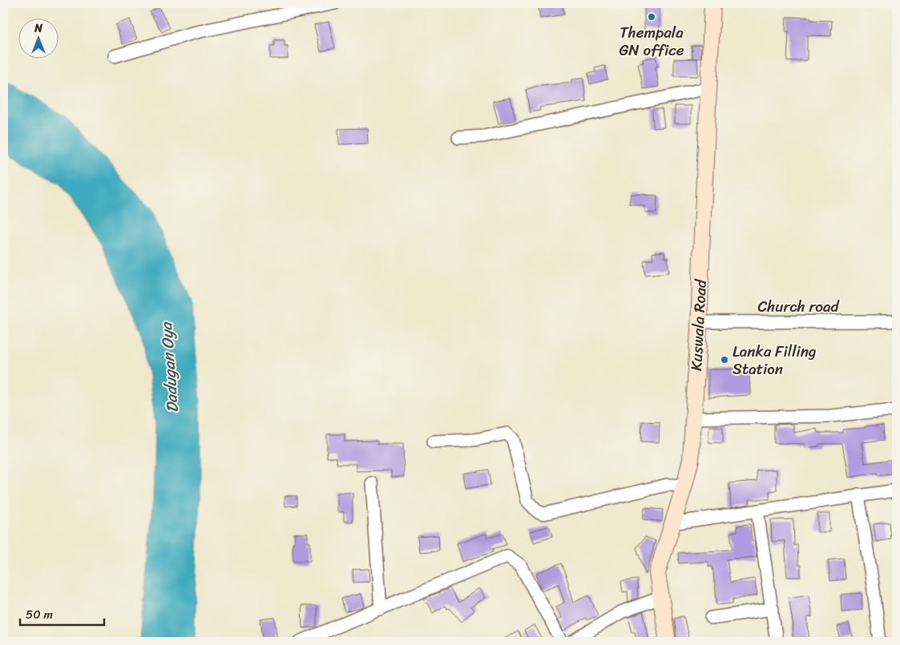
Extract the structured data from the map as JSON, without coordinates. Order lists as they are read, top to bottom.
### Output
{
  "streets": {
    "street": ["Church road", "Kuswala Road"]
  },
  "crossings": [
    ["Church road", "Kuswala Road"]
  ],
  "water": ["Dadugan Oya"],
  "places": ["Thempala GN office", "Lanka Filling Station"],
  "scale_bar": "50 m",
  "north": "top"
}
